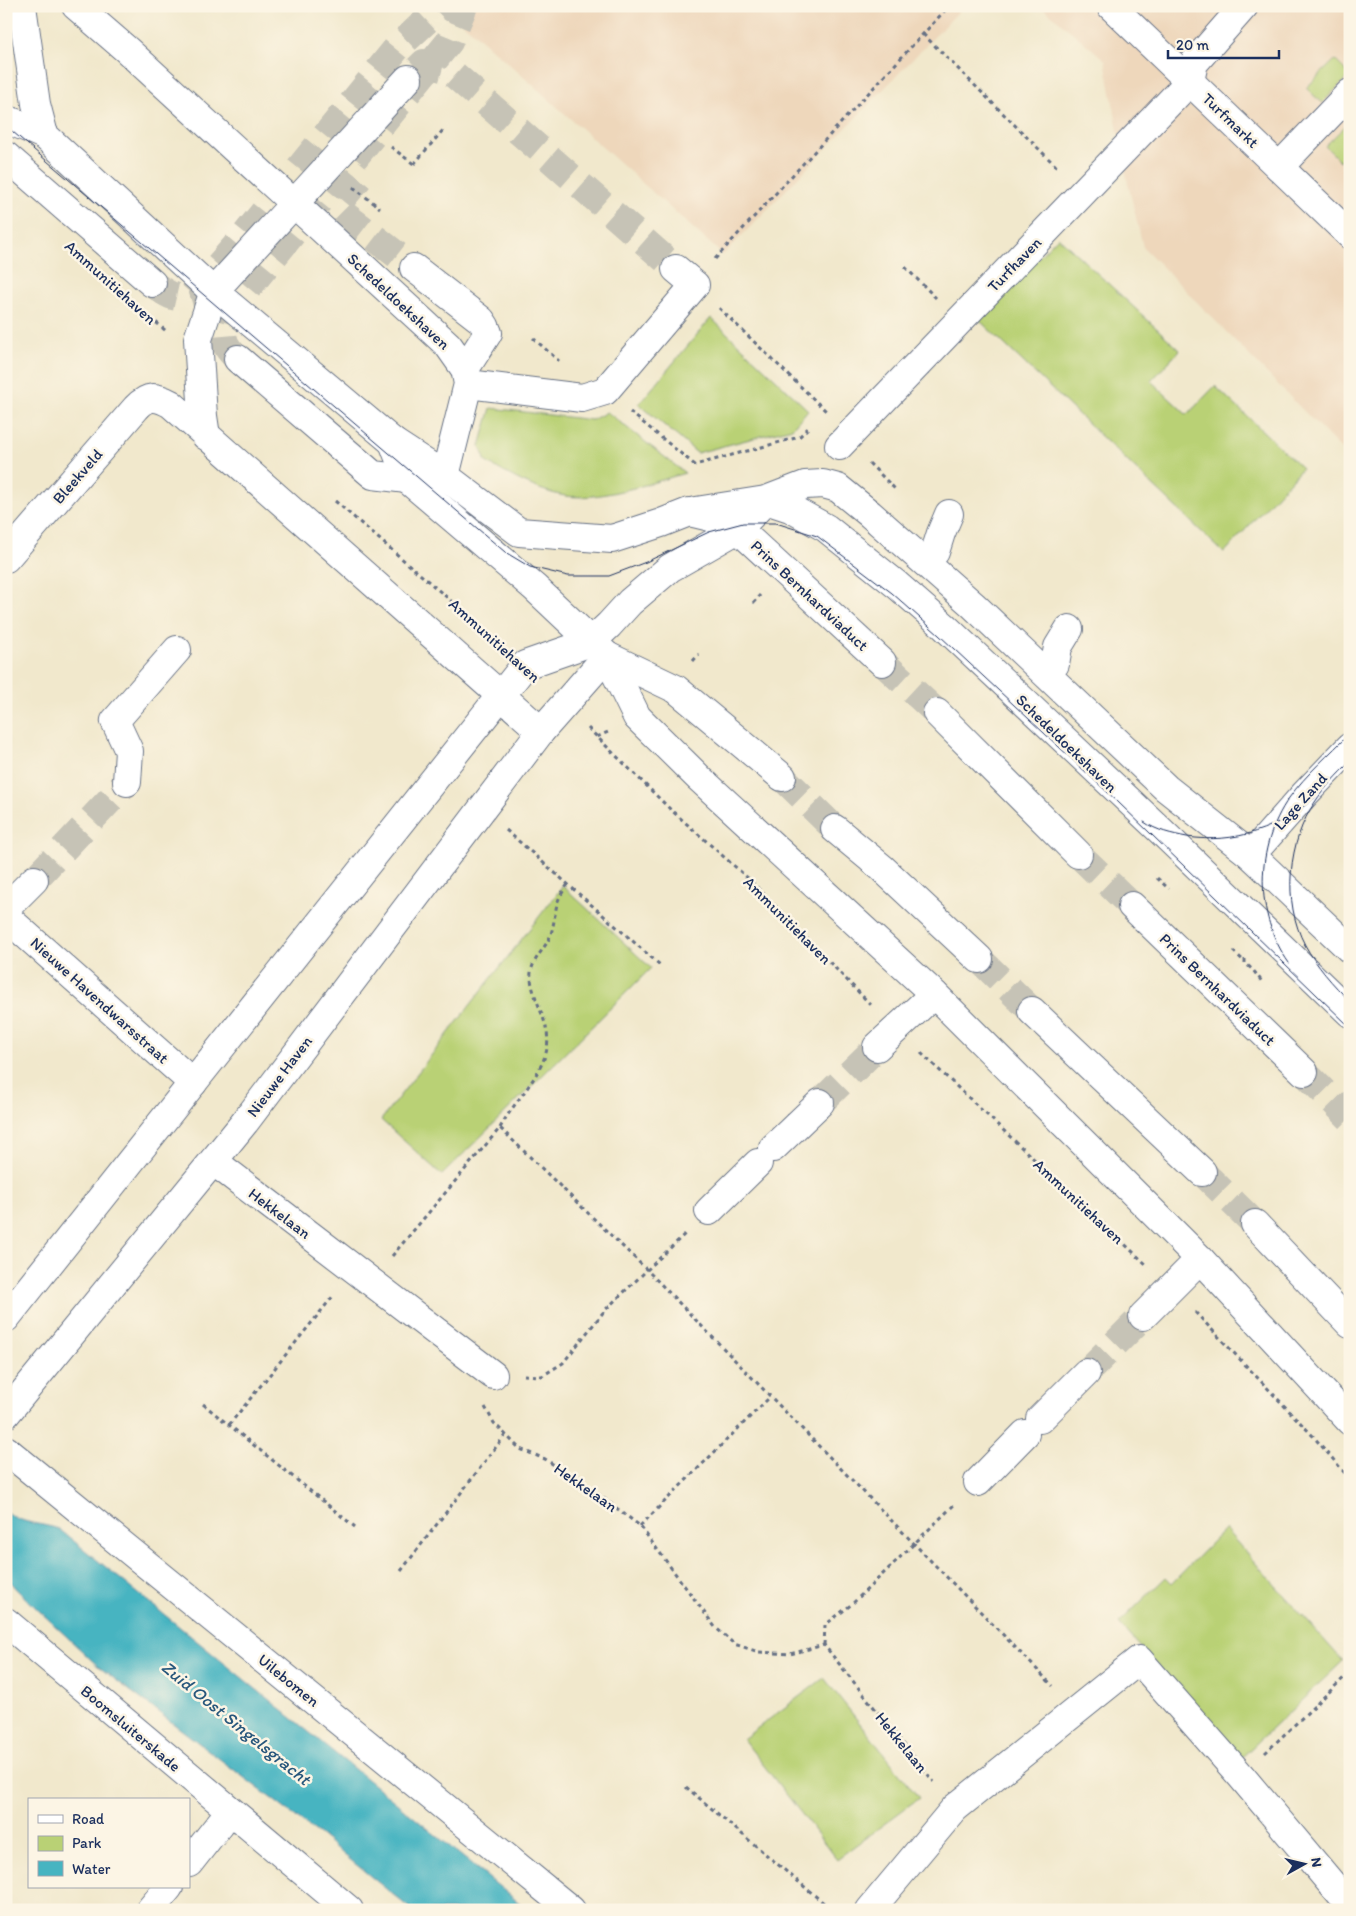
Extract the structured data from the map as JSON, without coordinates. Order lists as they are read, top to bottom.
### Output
{
  "streets": {
    "street": [
      "Turfmarkt",
      "Turfhaven",
      "Schedeldoekshaven",
      "Bleekveld",
      "Prins Bernhardviaduct",
      "Lage Zand",
      "Nieuwe Havendwarsstraat",
      "Nieuwe Haven",
      "Hekkelaan",
      "Uilebomen",
      "Boomsluiterskade"
    ],
    "path": ["Ammunitiehaven"]
  },
  "crossings": [
    ["Turfmarkt", "Turfhaven"],
    ["Ammunitiehaven", "Nieuwe Haven"],
    ["Nieuwe Haven", "Hekkelaan"]
  ],
  "water": ["Zuid Oost Singelsgracht"],
  "legend": ["Road", "Park", "Water"],
  "scale_bar": "20 m",
  "north": "right"
}
